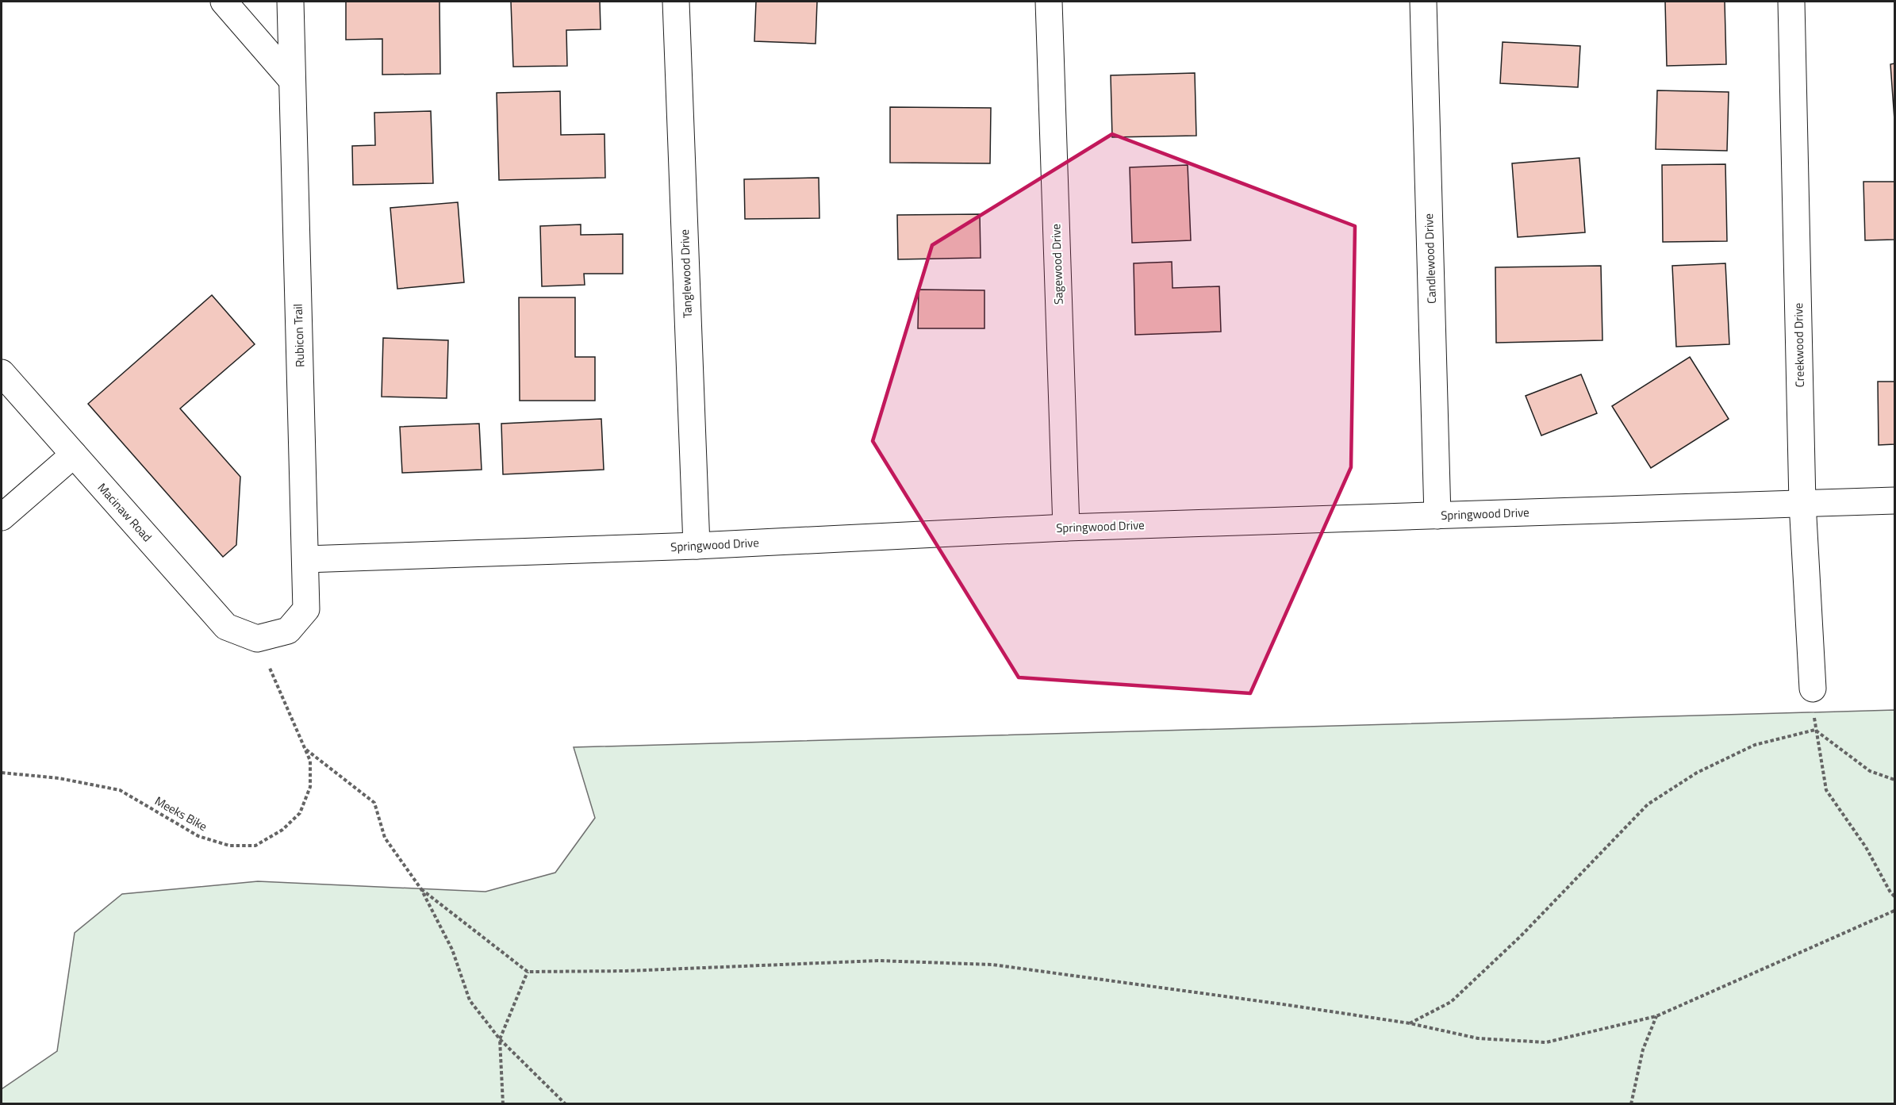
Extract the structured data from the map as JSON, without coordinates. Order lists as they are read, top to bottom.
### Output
{
  "streets": {
    "street": [
      "Candlewood Drive",
      "Sagewood Drive",
      "Tanglewood Drive",
      "Rubicon Trail",
      "Creekwood Drive",
      "Macinaw Road",
      "Springwood Drive"
    ],
    "path": ["Meeks Bike"]
  },
  "crossings": [
    ["Candlewood Drive", "Springwood Drive"],
    ["Sagewood Drive", "Springwood Drive"],
    ["Tanglewood Drive", "Springwood Drive"],
    ["Rubicon Trail", "Macinaw Road"],
    ["Rubicon Trail", "Springwood Drive"],
    ["Rubicon Trail", "Meeks Bike"],
    ["Creekwood Drive", "Springwood Drive"],
    ["Macinaw Road", "Meeks Bike"]
  ]
}
